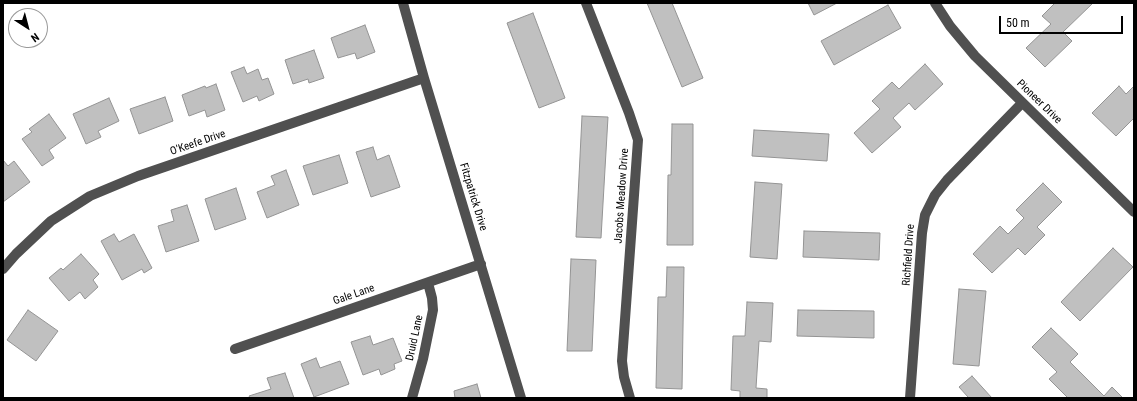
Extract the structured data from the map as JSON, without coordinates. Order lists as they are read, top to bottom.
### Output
{
  "streets": {
    "street": [
      "Pioneer Drive",
      "O'Keefe Drive",
      "Jacobs Meadow Drive",
      "Fitzpatrick Drive",
      "Richfield Drive",
      "Gale Lane",
      "Druid Lane"
    ]
  },
  "crossings": [
    ["Pioneer Drive", "Richfield Drive"],
    ["O'Keefe Drive", "Fitzpatrick Drive"],
    ["Fitzpatrick Drive", "Gale Lane"],
    ["Gale Lane", "Druid Lane"]
  ],
  "scale_bar": "50 m",
  "north": "bottom right"
}
